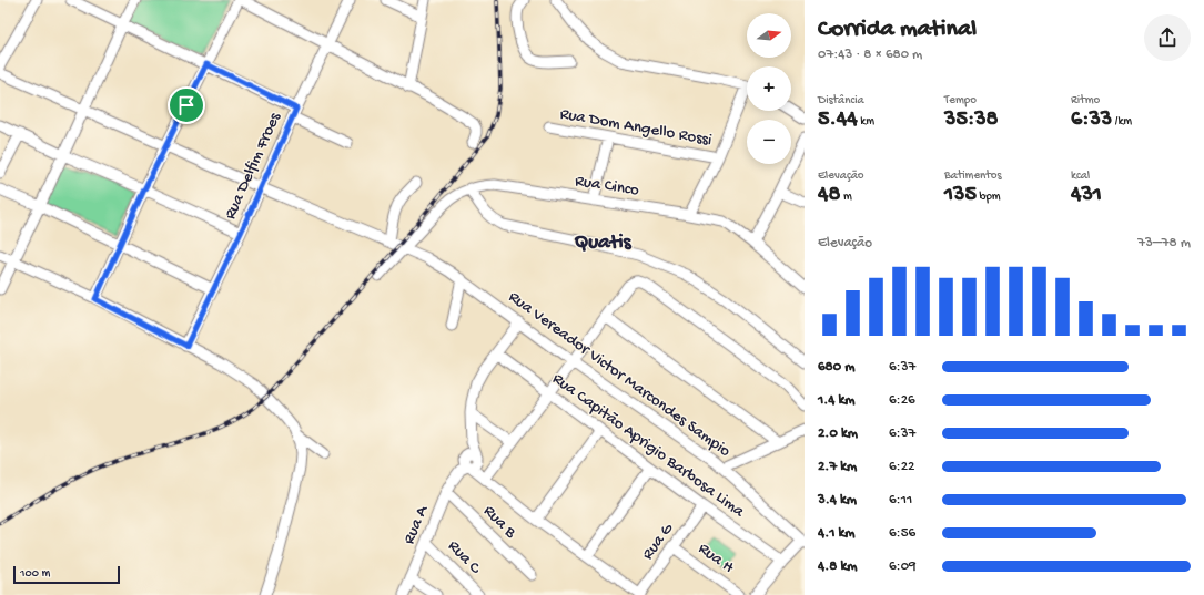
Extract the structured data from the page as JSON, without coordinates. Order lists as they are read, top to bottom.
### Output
{
  "streets": {
    "street": [
      "Rua Dom Angello Rossi",
      "Rua Delfim Froes",
      "Rua Cinco",
      "Rua Vereador Victor Marcondes Sampio",
      "Rua Capitão Aprigio Barbosa Lima",
      "Rua B",
      "Rua A",
      "Rua G",
      "Rua C",
      "Rua H"
    ]
  },
  "crossings": [
    ["Rua Delfim Froes", "Rua Vereador Victor Marcondes Sampio"],
    ["Rua Cinco", "Rua Vereador Victor Marcondes Sampio"],
    ["Rua Capitão Aprigio Barbosa Lima", "Rua G"],
    ["Rua B", "Rua A"],
    ["Rua A", "Rua C"],
    ["Rua G", "Rua H"]
  ],
  "districts": ["Quatis"],
  "scale_bar": "100 m",
  "north": "right",
  "page": {
    "heading": ["Corrida matinal", "07:43 · 8 × 680 m"],
    "map_buttons": ["+", "−"],
    "stats": [
      ["Distância", "5.44 km"],
      ["Tempo", "35:38"],
      ["Ritmo", "6:33 /km"],
      ["Elevação", "48 m"],
      ["Batimentos", "135 bpm"],
      ["kcal", "431"]
    ],
    "chart": ["Elevação", "73–78 m"],
    "list": [
      {
        "name": "680 m",
        "note": "6:37"
      },
      {
        "name": "1.4 km",
        "note": "6:26"
      },
      {
        "name": "2.0 km",
        "note": "6:37"
      },
      {
        "name": "2.7 km",
        "note": "6:22"
      },
      {
        "name": "3.4 km",
        "note": "6:11"
      },
      {
        "name": "4.1 km",
        "note": "6:56"
      },
      {
        "name": "4.8 km",
        "note": "6:09"
      }
    ],
    "scale": "100 m"
  }
}
